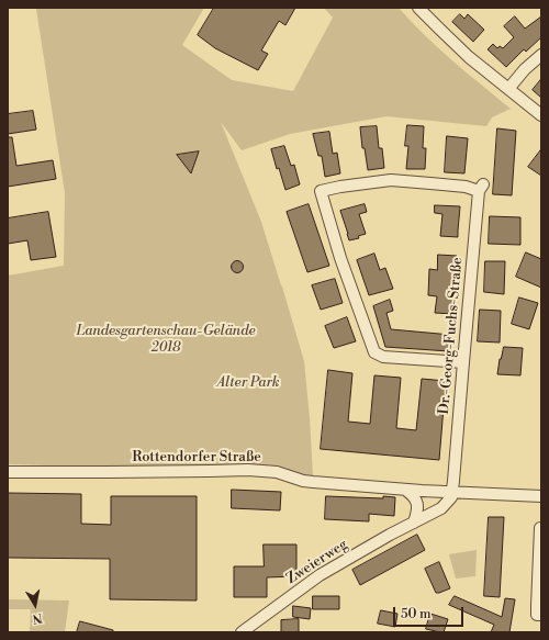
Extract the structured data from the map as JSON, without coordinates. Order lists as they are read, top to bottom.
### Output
{
  "streets": {
    "street": ["Dr.-Georg-Fuchs-Straße", "Rottendorfer Straße", "Zweierweg"]
  },
  "crossings": [
    ["Dr.-Georg-Fuchs-Straße", "Rottendorfer Straße"],
    ["Dr.-Georg-Fuchs-Straße", "Zweierweg"],
    ["Rottendorfer Straße", "Zweierweg"]
  ],
  "parks": ["Landesgartenschau-Gelände 2018", "Alter Park"],
  "scale_bar": "50 m",
  "north": "bottom"
}
